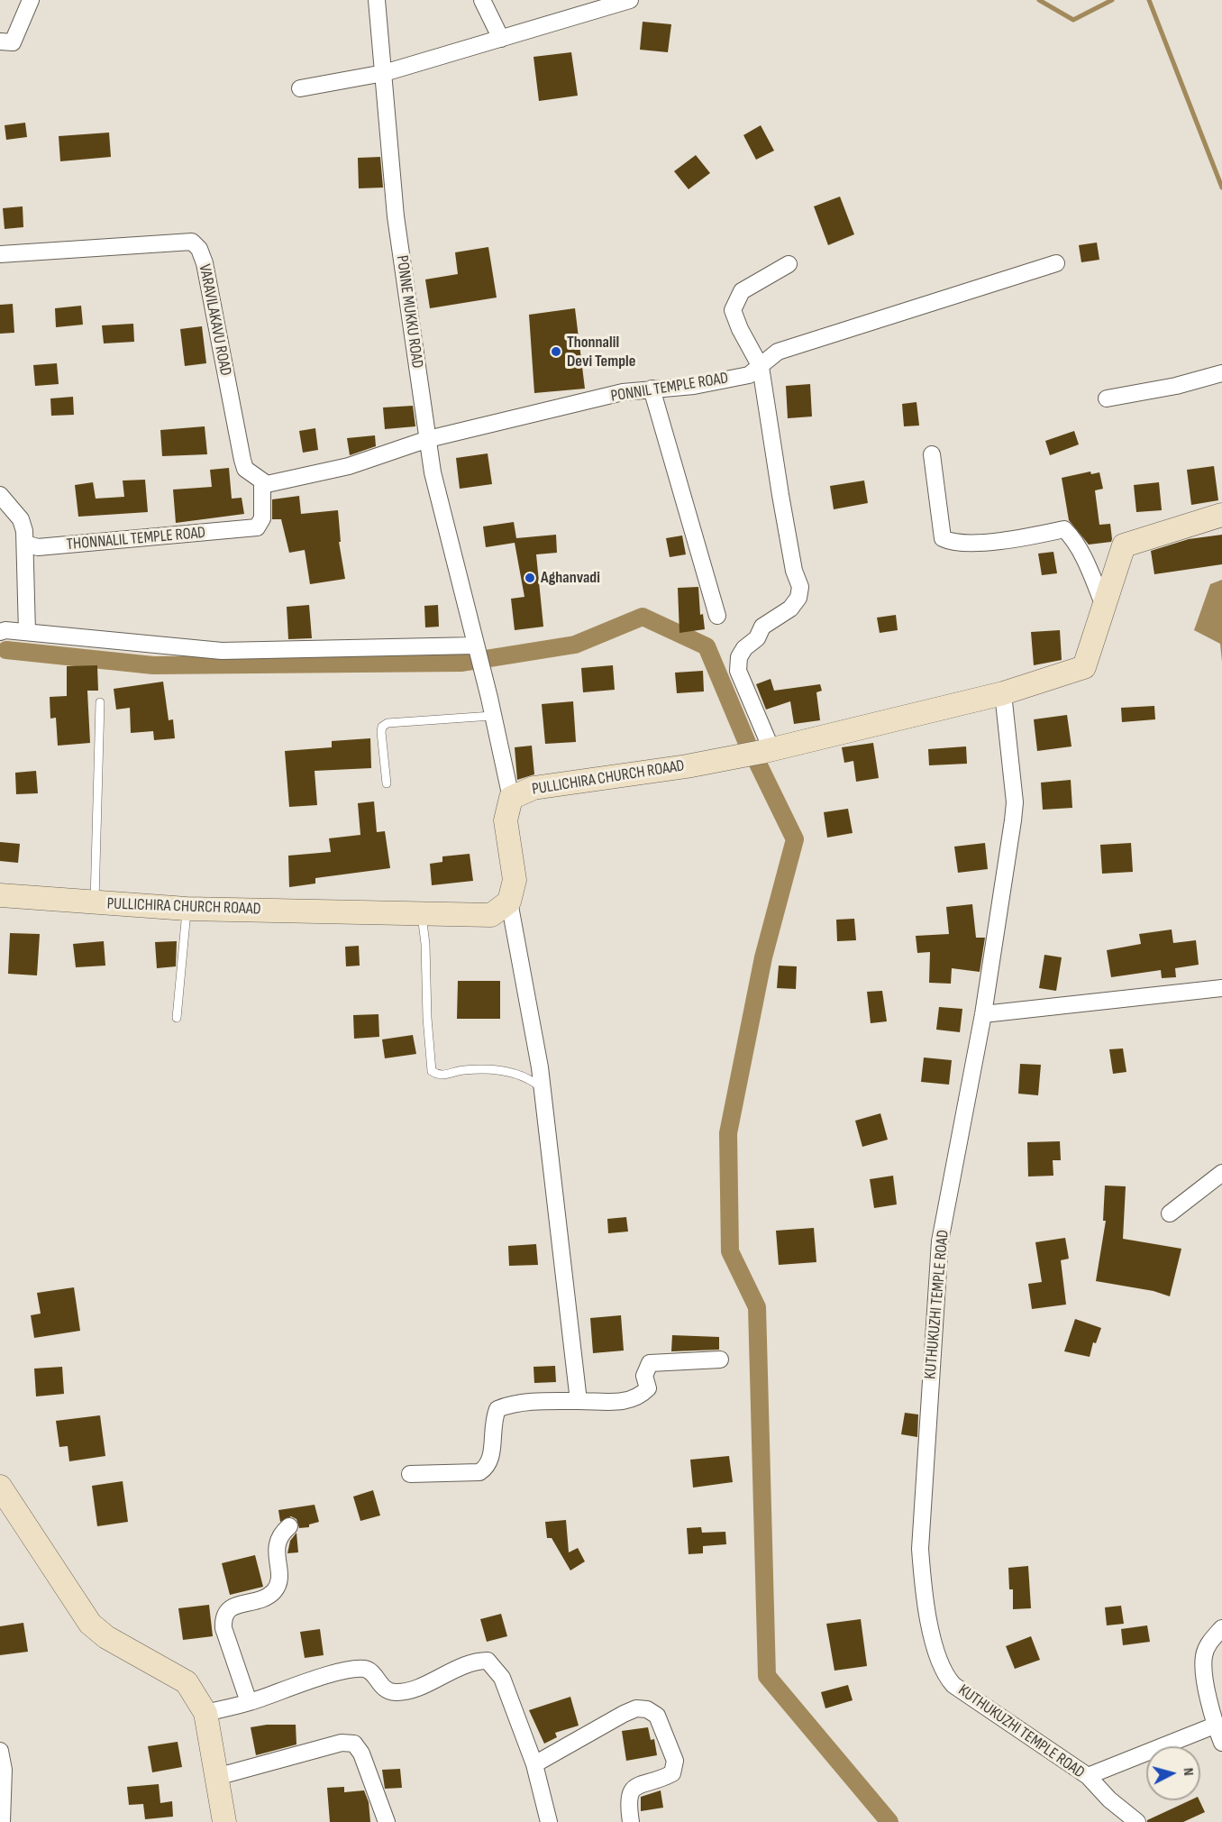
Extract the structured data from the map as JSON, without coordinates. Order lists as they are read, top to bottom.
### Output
{
  "streets": {
    "main road": ["PULLICHIRA CHURCH ROAAD"],
    "street": [
      "PONNE MUKKU ROAD",
      "VARAVILAKAVU ROAD",
      "PONNIL TEMPLE ROAD",
      "THONNALIL TEMPLE ROAD",
      "KUTHUKUZHI TEMPLE ROAD"
    ]
  },
  "crossings": [
    ["PONNE MUKKU ROAD", "PONNIL TEMPLE ROAD"],
    ["PONNE MUKKU ROAD", "PULLICHIRA CHURCH ROAAD"],
    ["VARAVILAKAVU ROAD", "THONNALIL TEMPLE ROAD"],
    ["PULLICHIRA CHURCH ROAAD", "KUTHUKUZHI TEMPLE ROAD"]
  ],
  "places": ["Thonnalil Devi Temple", "Aghanvadi"],
  "north": "right"
}
